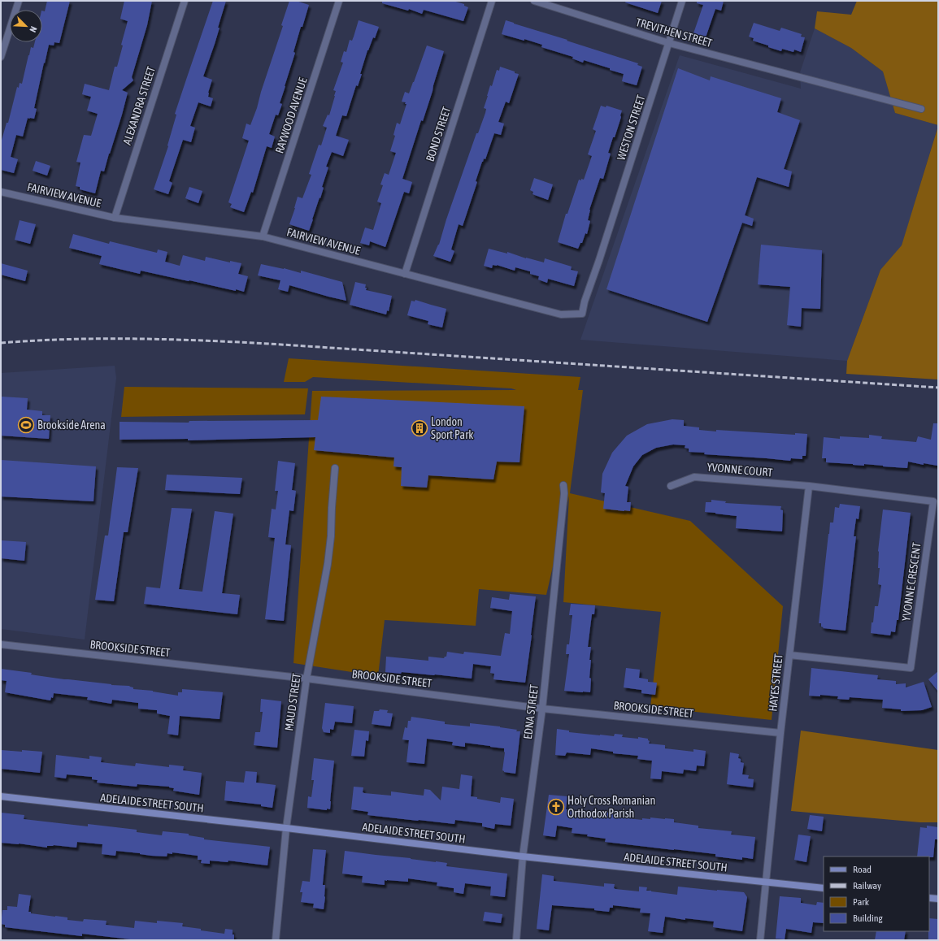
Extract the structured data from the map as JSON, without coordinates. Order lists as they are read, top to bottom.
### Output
{
  "streets": {
    "main road": ["ADELAIDE STREET SOUTH"],
    "street": [
      "TREVITHEN STREET",
      "ALEXANDRA STREET",
      "RAYWOOD AVENUE",
      "WESTON STREET",
      "BOND STREET",
      "FAIRVIEW AVENUE",
      "YVONNE COURT",
      "YVONNE CRESCENT",
      "BROOKSIDE STREET",
      "HAYES STREET",
      "MAUD STREET",
      "EDNA STREET"
    ]
  },
  "crossings": [
    ["TREVITHEN STREET", "WESTON STREET"],
    ["ALEXANDRA STREET", "FAIRVIEW AVENUE"],
    ["RAYWOOD AVENUE", "FAIRVIEW AVENUE"],
    ["WESTON STREET", "FAIRVIEW AVENUE"],
    ["BOND STREET", "FAIRVIEW AVENUE"],
    ["YVONNE COURT", "YVONNE CRESCENT"],
    ["YVONNE COURT", "HAYES STREET"],
    ["YVONNE CRESCENT", "HAYES STREET"],
    ["BROOKSIDE STREET", "HAYES STREET"],
    ["BROOKSIDE STREET", "MAUD STREET"],
    ["BROOKSIDE STREET", "EDNA STREET"],
    ["HAYES STREET", "ADELAIDE STREET SOUTH"],
    ["MAUD STREET", "ADELAIDE STREET SOUTH"],
    ["EDNA STREET", "ADELAIDE STREET SOUTH"]
  ],
  "places": {
    "sports": ["Brookside Arena"],
    "building": ["London Sport Park"],
    "church": ["Holy Cross Romanian Orthodox Parish"]
  },
  "legend": [
    "Road",
    "Railway",
    "Park",
    "Building"
  ],
  "north": "bottom right"
}
